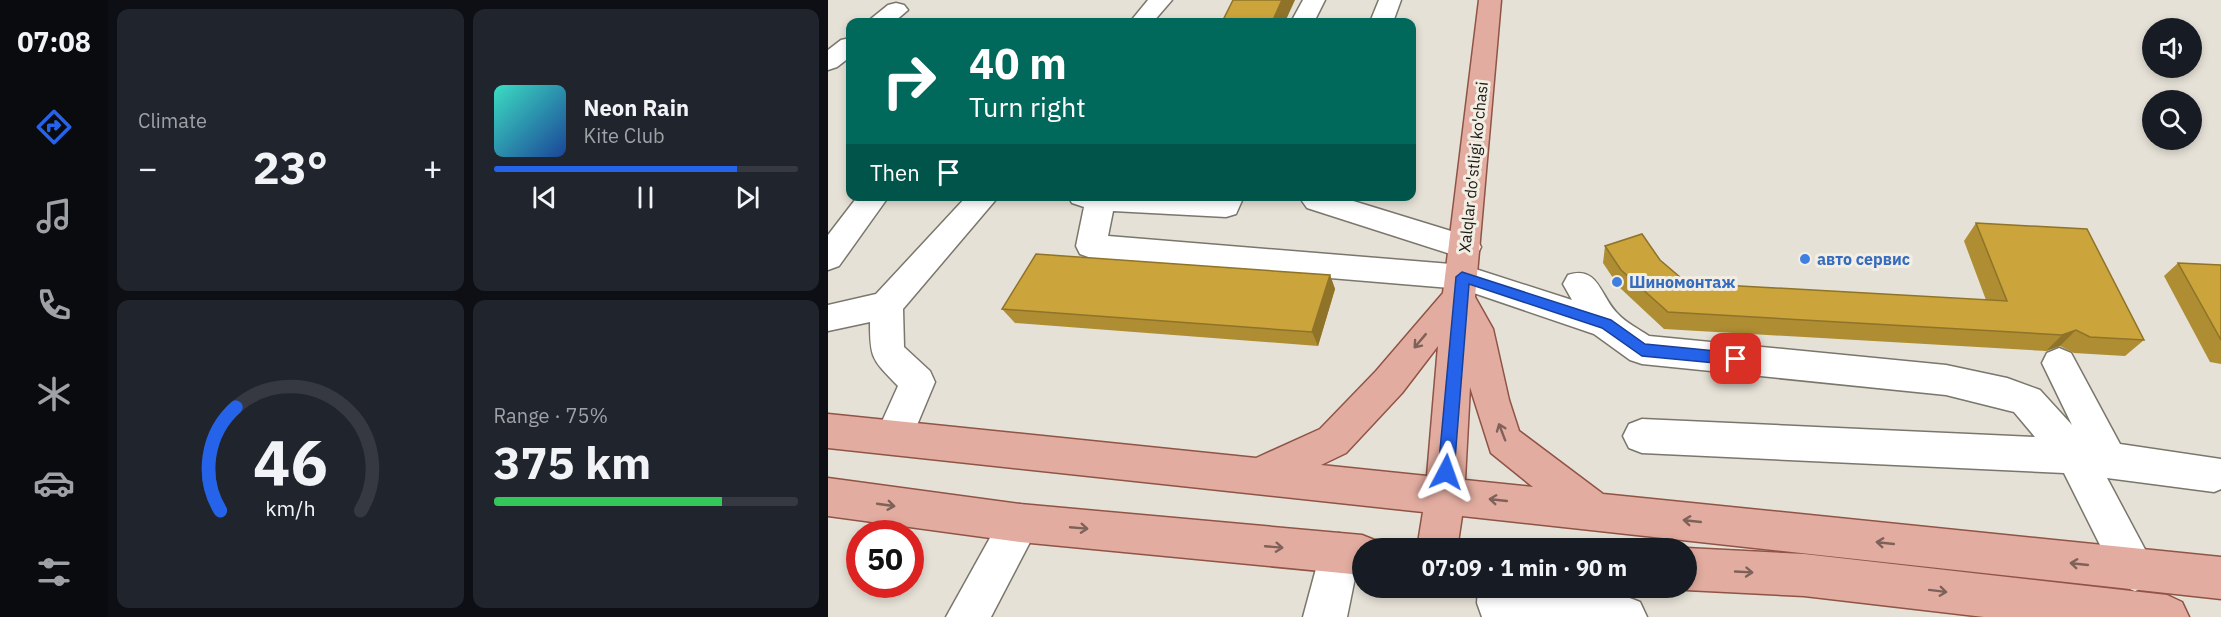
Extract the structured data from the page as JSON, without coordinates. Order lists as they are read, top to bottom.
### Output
{
  "streets": {
    "main road": ["Xalqlar do'stligi ko'chasi"]
  },
  "places": ["авто сервис", "Шиномонтаж"],
  "page": {
    "tabs": "07:08",
    "tile": [
      "Climate",
      ["Range · 75%", "375 km"]
    ],
    "turn": ["40 m", "Turn right"],
    "song": ["Neon Rain", "Kite Club"],
    "heat": ["−", "23°", "+"],
    "then": "Then",
    "limit": "50",
    "trip": "07:09 · 1 min · 90 m",
    "gauge": ["46", "km/h"]
  }
}
